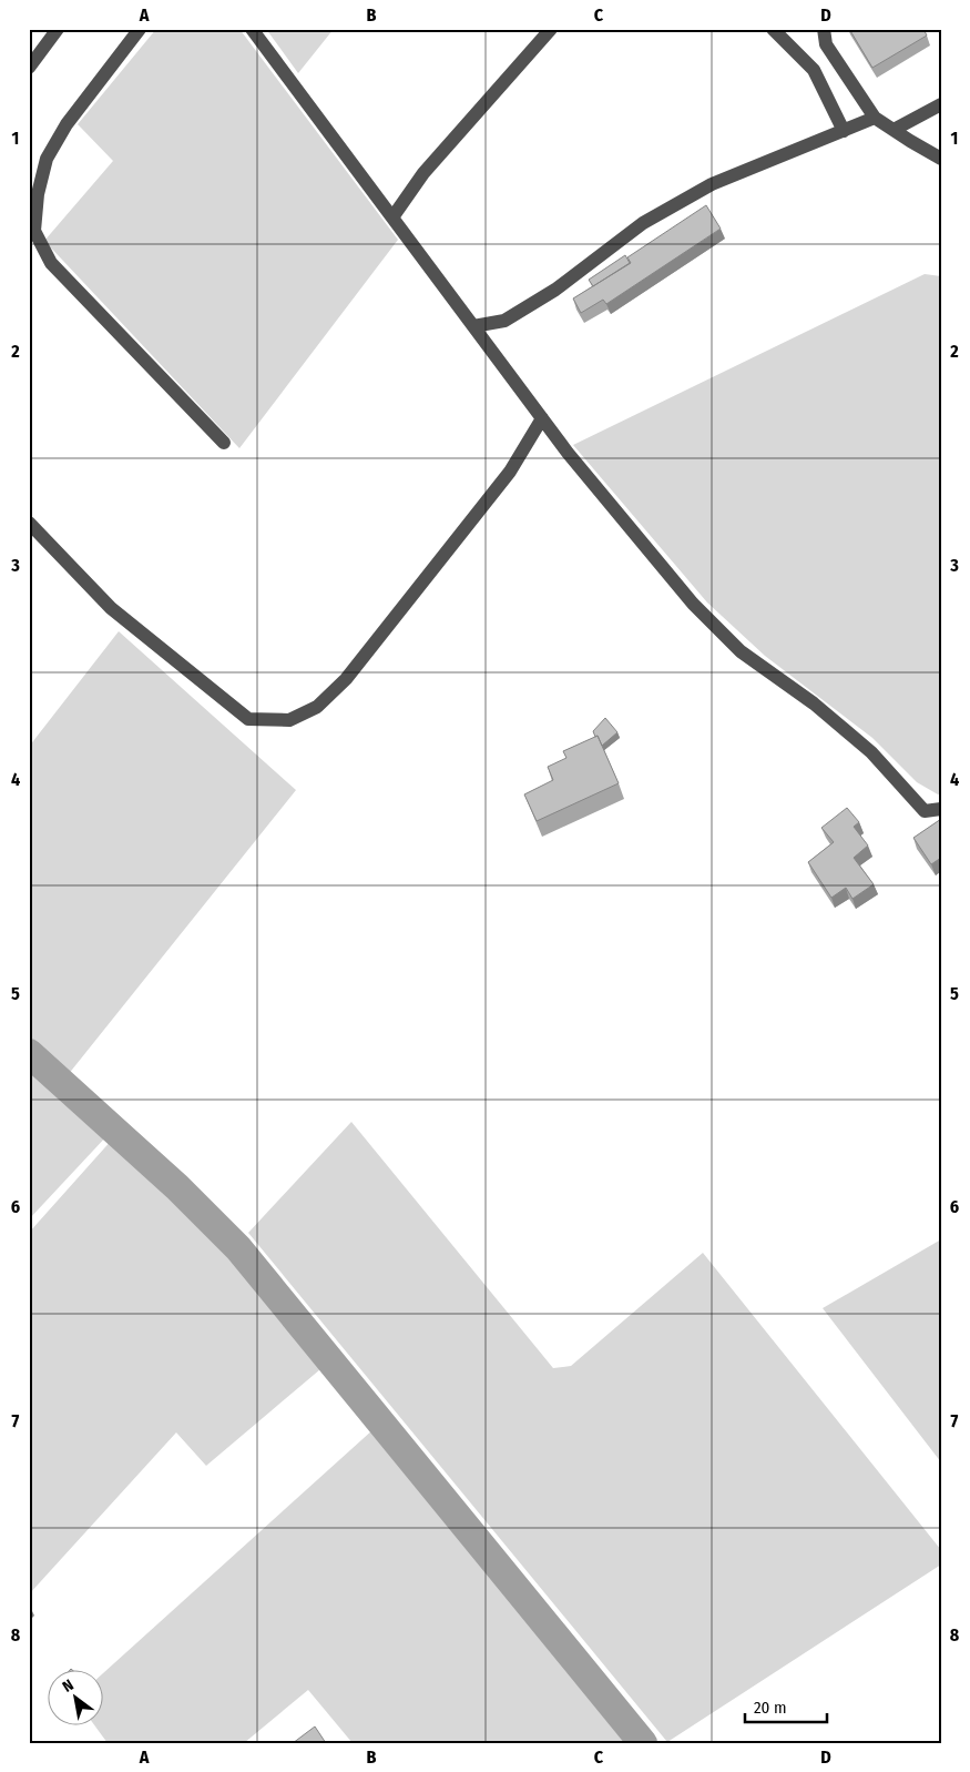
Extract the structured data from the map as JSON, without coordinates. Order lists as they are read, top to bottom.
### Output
{
  "scale_bar": "20 m",
  "north": "top left",
  "grid": {
    "columns": [
      "A",
      "B",
      "C",
      "D"
    ],
    "rows": [
      "1",
      "2",
      "3",
      "4",
      "5",
      "6",
      "7",
      "8"
    ]
  }
}
